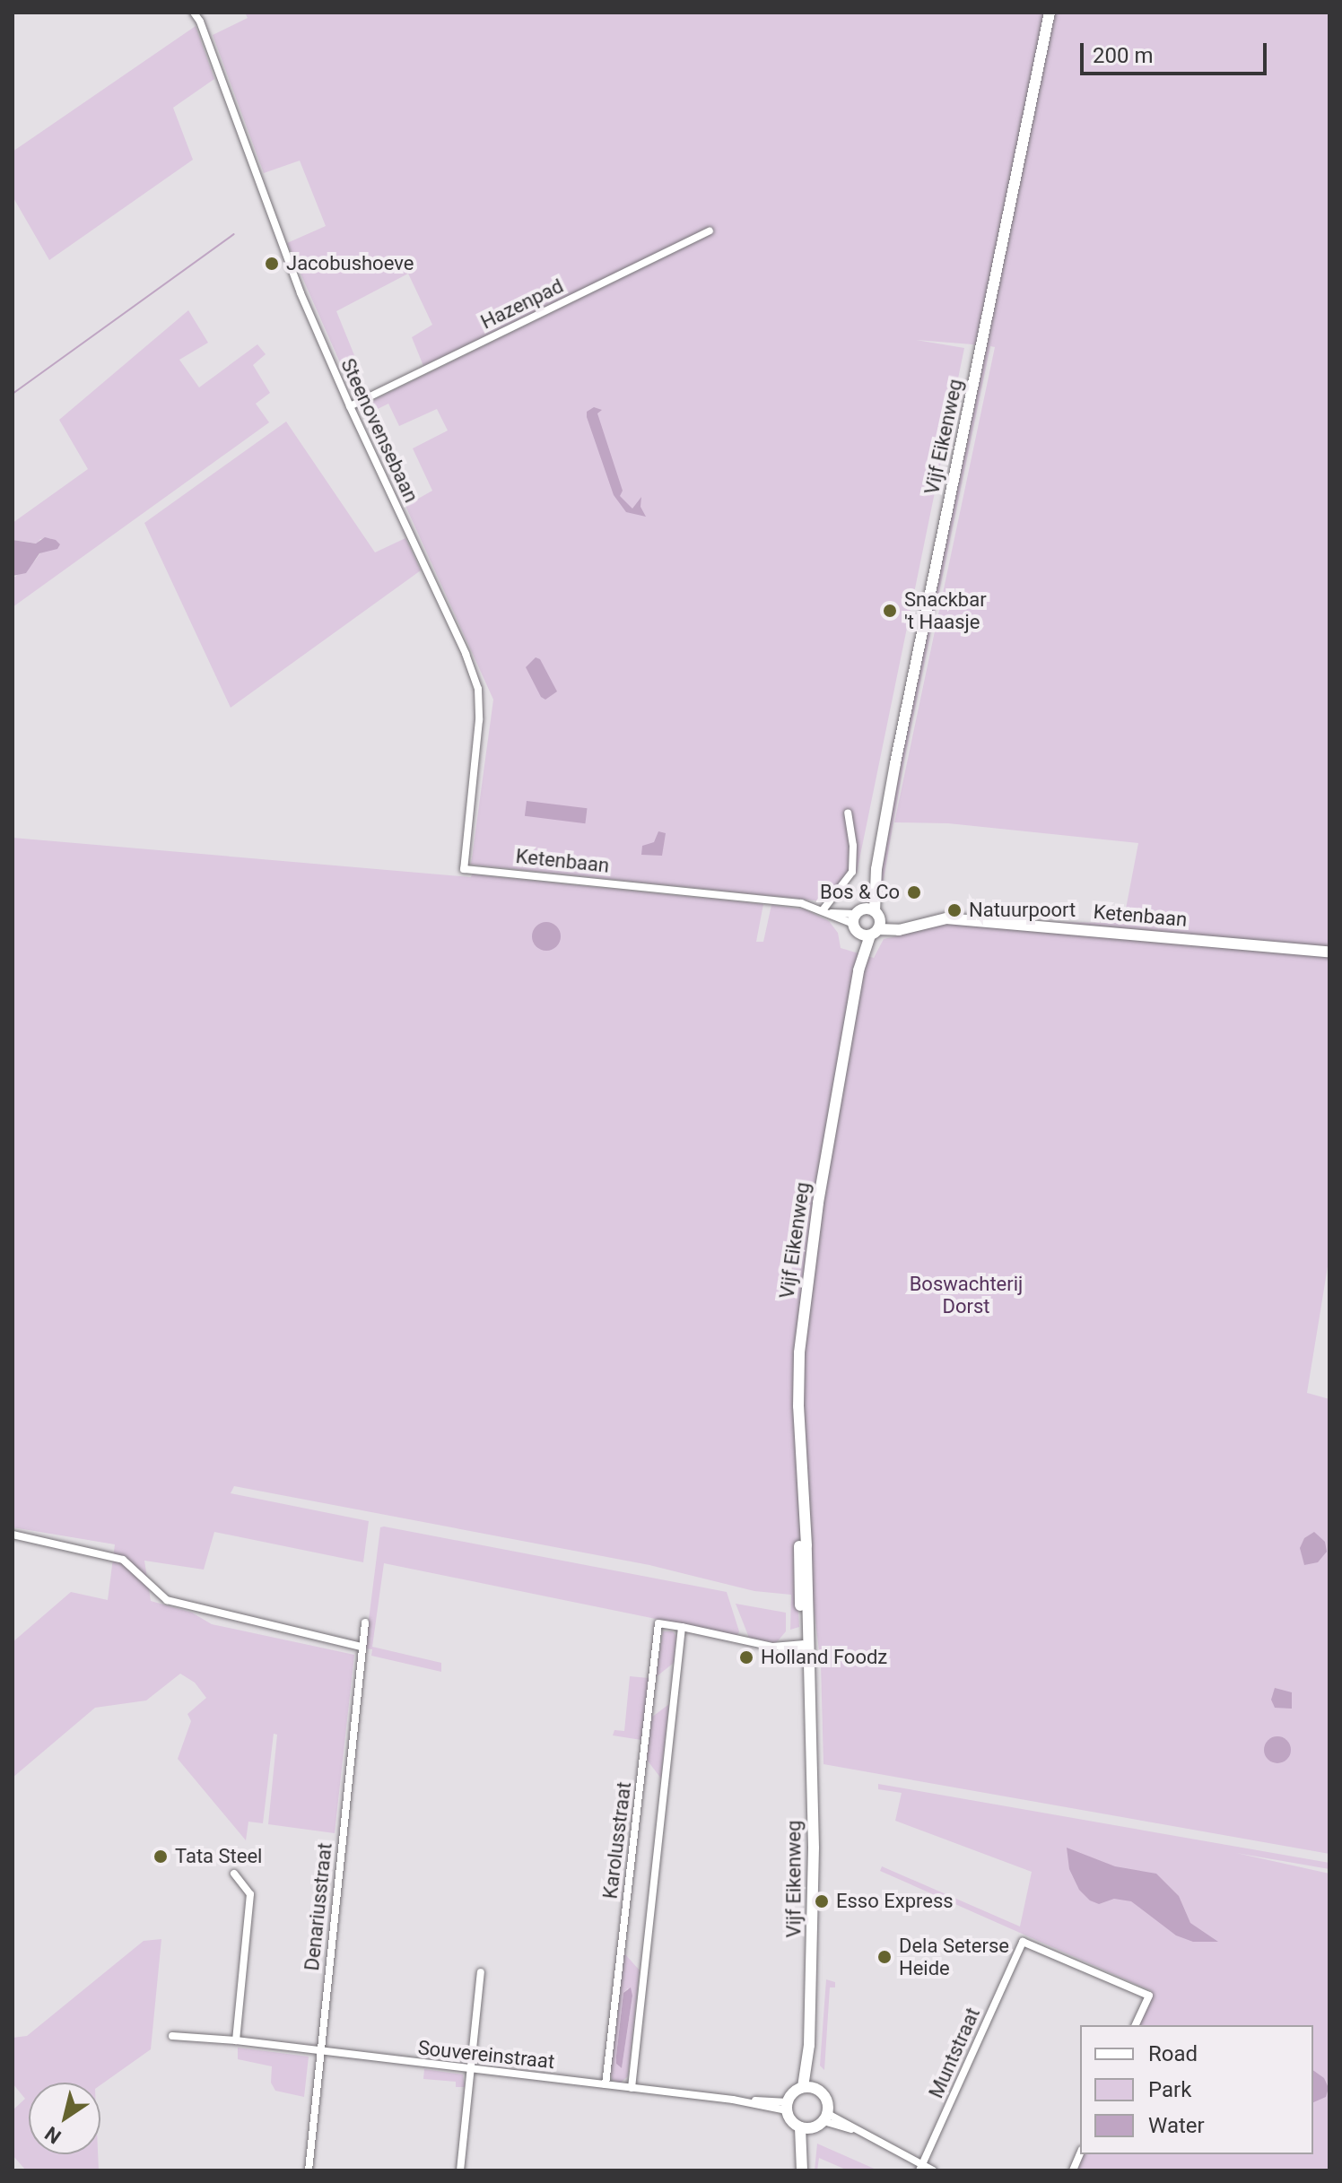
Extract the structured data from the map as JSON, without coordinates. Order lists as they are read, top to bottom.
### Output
{
  "streets": {
    "main road": ["Vijf Eikenweg", "Ketenbaan"],
    "street": [
      "Hazenpad",
      "Steenovensebaan",
      "Karolusstraat",
      "Denariusstraat",
      "Muntstraat",
      "Souvereinstraat"
    ]
  },
  "crossings": [
    ["Hazenpad", "Steenovensebaan"],
    ["Steenovensebaan", "Ketenbaan"],
    ["Vijf Eikenweg", "Ketenbaan"],
    ["Vijf Eikenweg", "Souvereinstraat"],
    ["Karolusstraat", "Souvereinstraat"],
    ["Denariusstraat", "Souvereinstraat"]
  ],
  "parks": ["Boswachterij Dorst"],
  "places": [
    "Jacobushoeve",
    "Snackbar 't Haasje",
    "Bos & Co",
    "Natuurpoort",
    "Holland Foodz",
    "Tata Steel",
    "Esso Express",
    "Dela Seterse Heide"
  ],
  "legend": ["Road", "Park", "Water"],
  "scale_bar": "200 m",
  "north": "bottom left"
}
